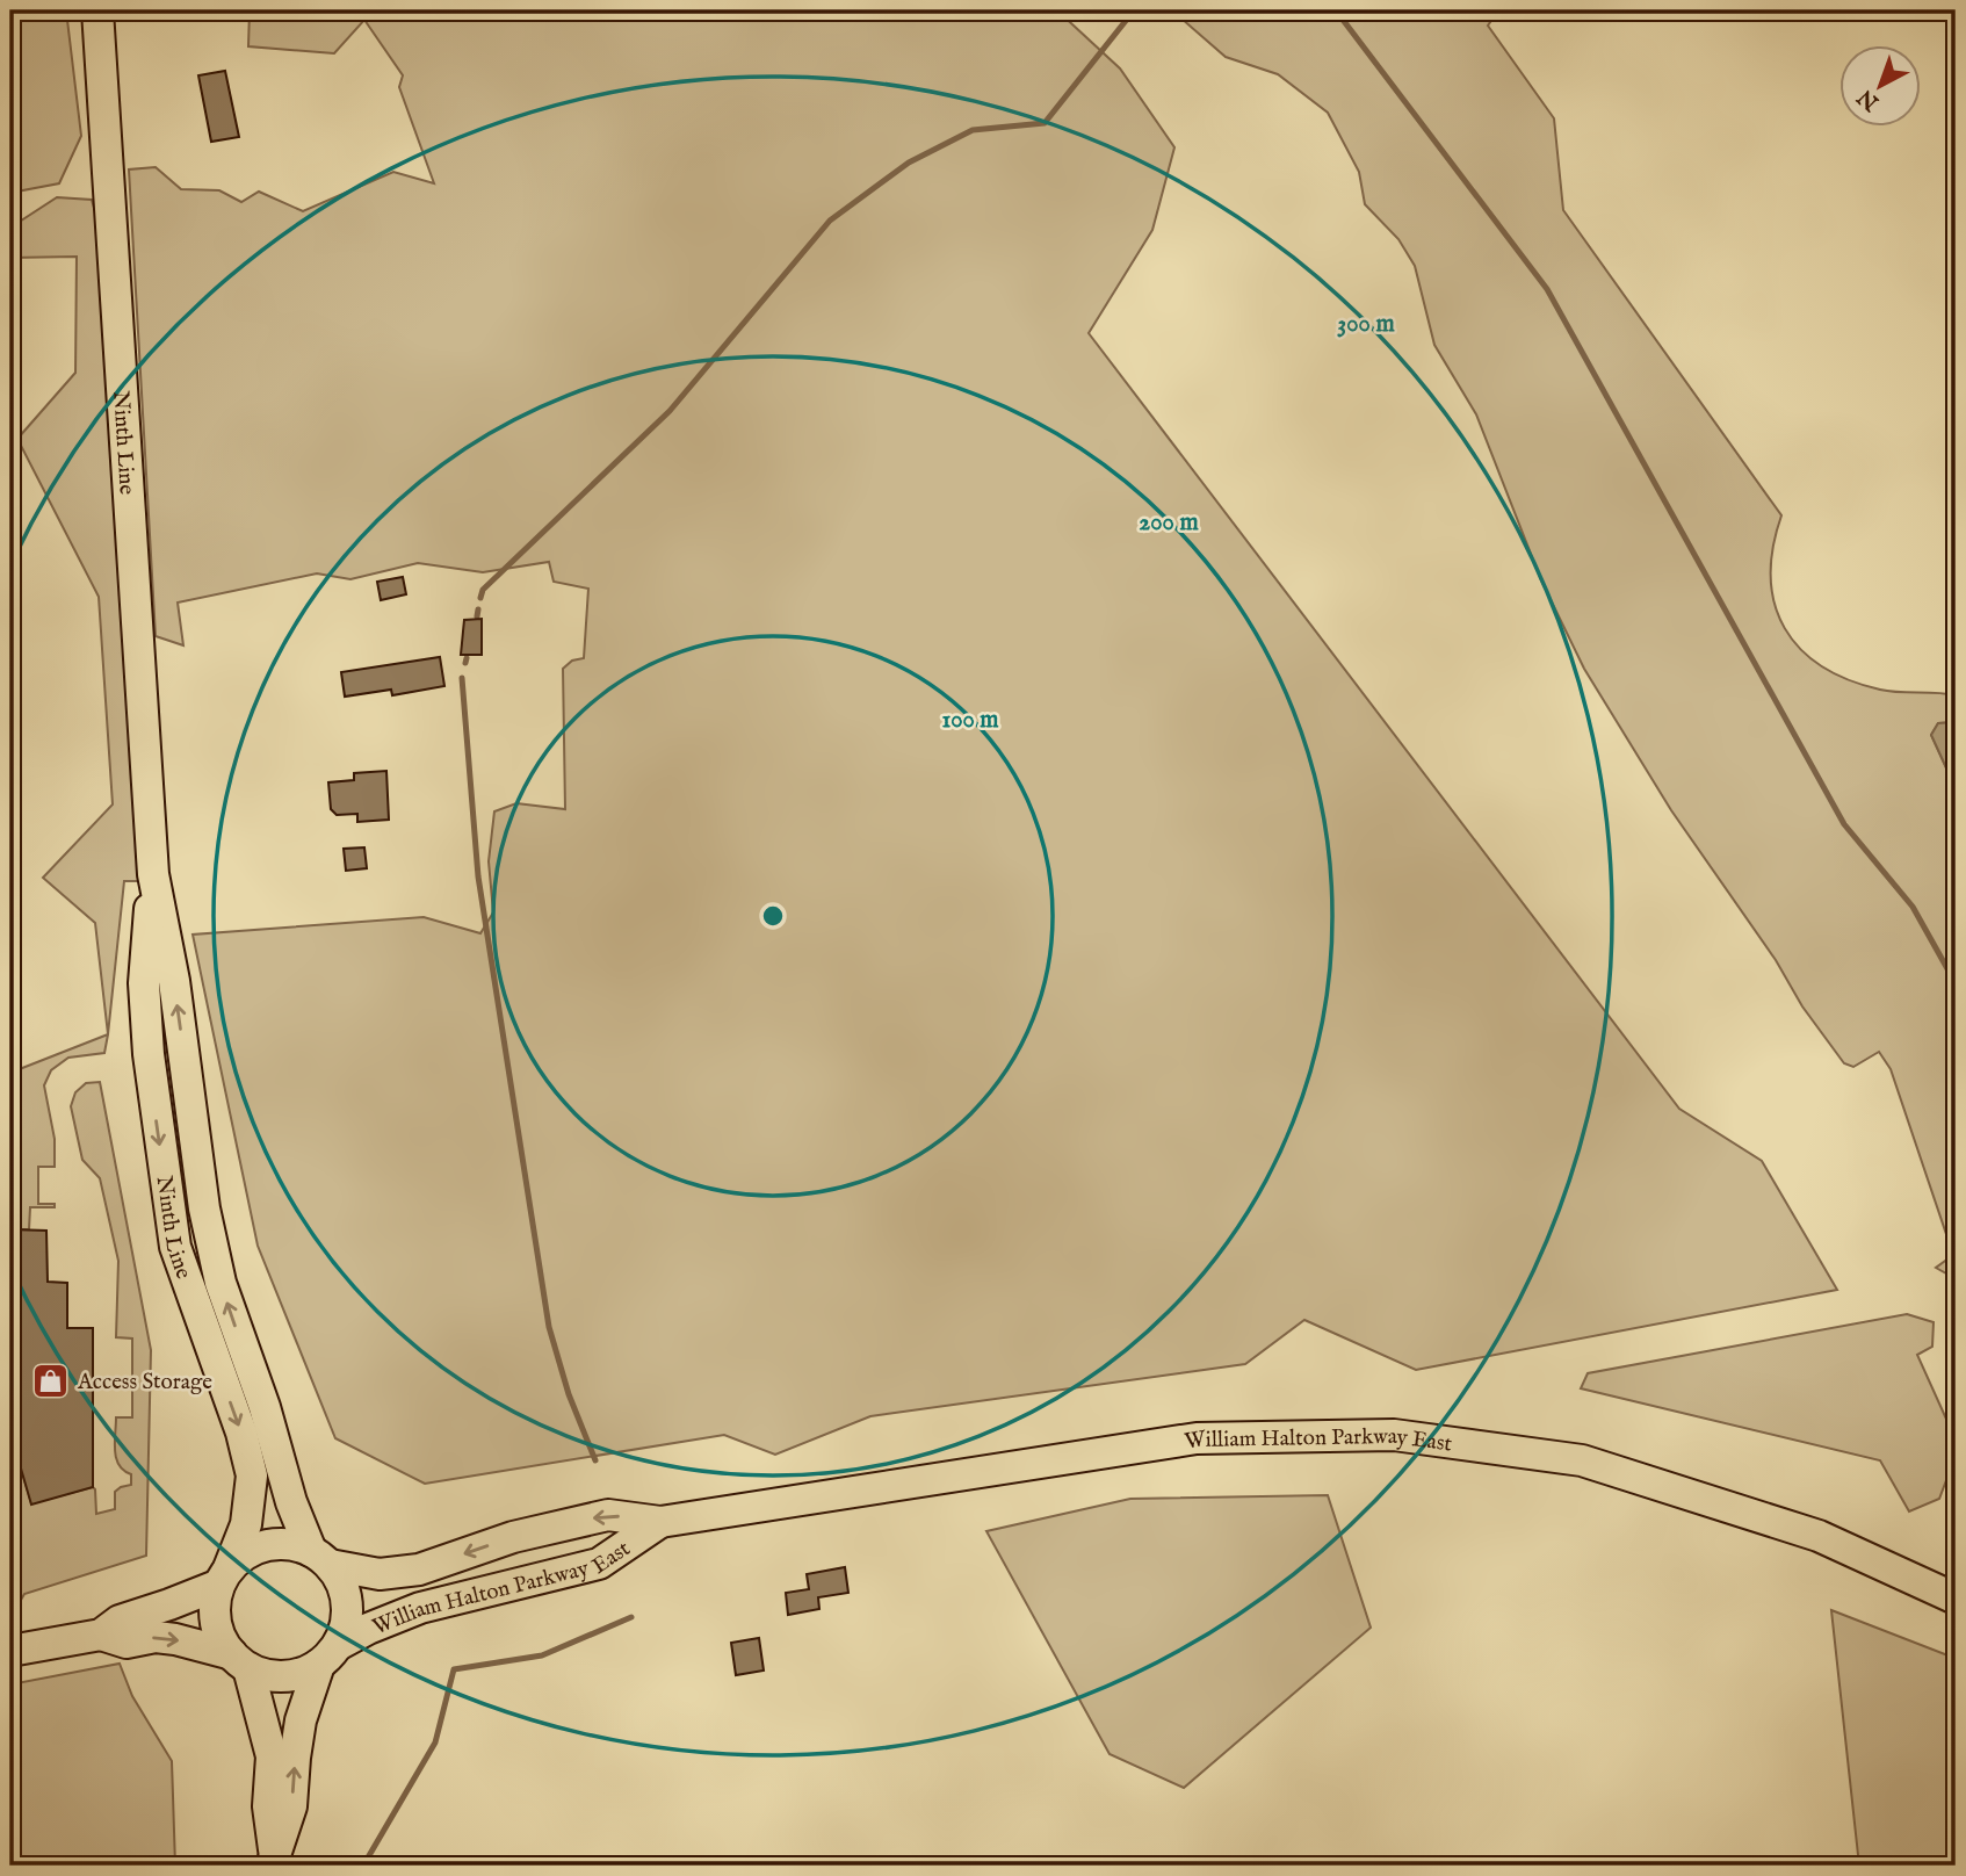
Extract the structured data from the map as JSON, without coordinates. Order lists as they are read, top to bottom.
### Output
{
  "streets": {
    "main road": ["Ninth Line", "William Halton Parkway East"]
  },
  "crossings": [
    ["Ninth Line", "William Halton Parkway East"]
  ],
  "places": {
    "shop": ["Access Storage"]
  },
  "north": "bottom left",
  "rings": ["300 m", "200 m", "100 m"]
}
